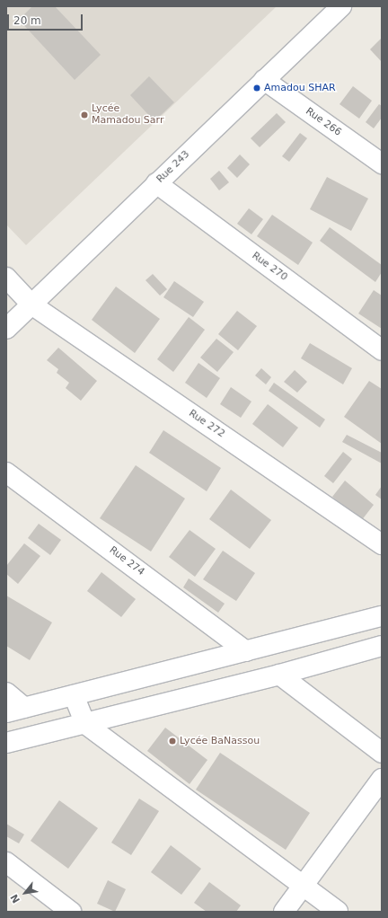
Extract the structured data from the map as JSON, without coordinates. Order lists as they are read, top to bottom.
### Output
{
  "streets": {
    "street": [
      "Rue 266",
      "Rue 243",
      "Rue 270",
      "Rue 272",
      "Rue 274"
    ]
  },
  "crossings": [
    ["Rue 266", "Rue 243"],
    ["Rue 243", "Rue 270"],
    ["Rue 243", "Rue 272"]
  ],
  "places": ["Amadou SHAR", "Lycée Mamadou Sarr", "Lycée BaNassou"],
  "scale_bar": "20 m",
  "north": "bottom left"
}
